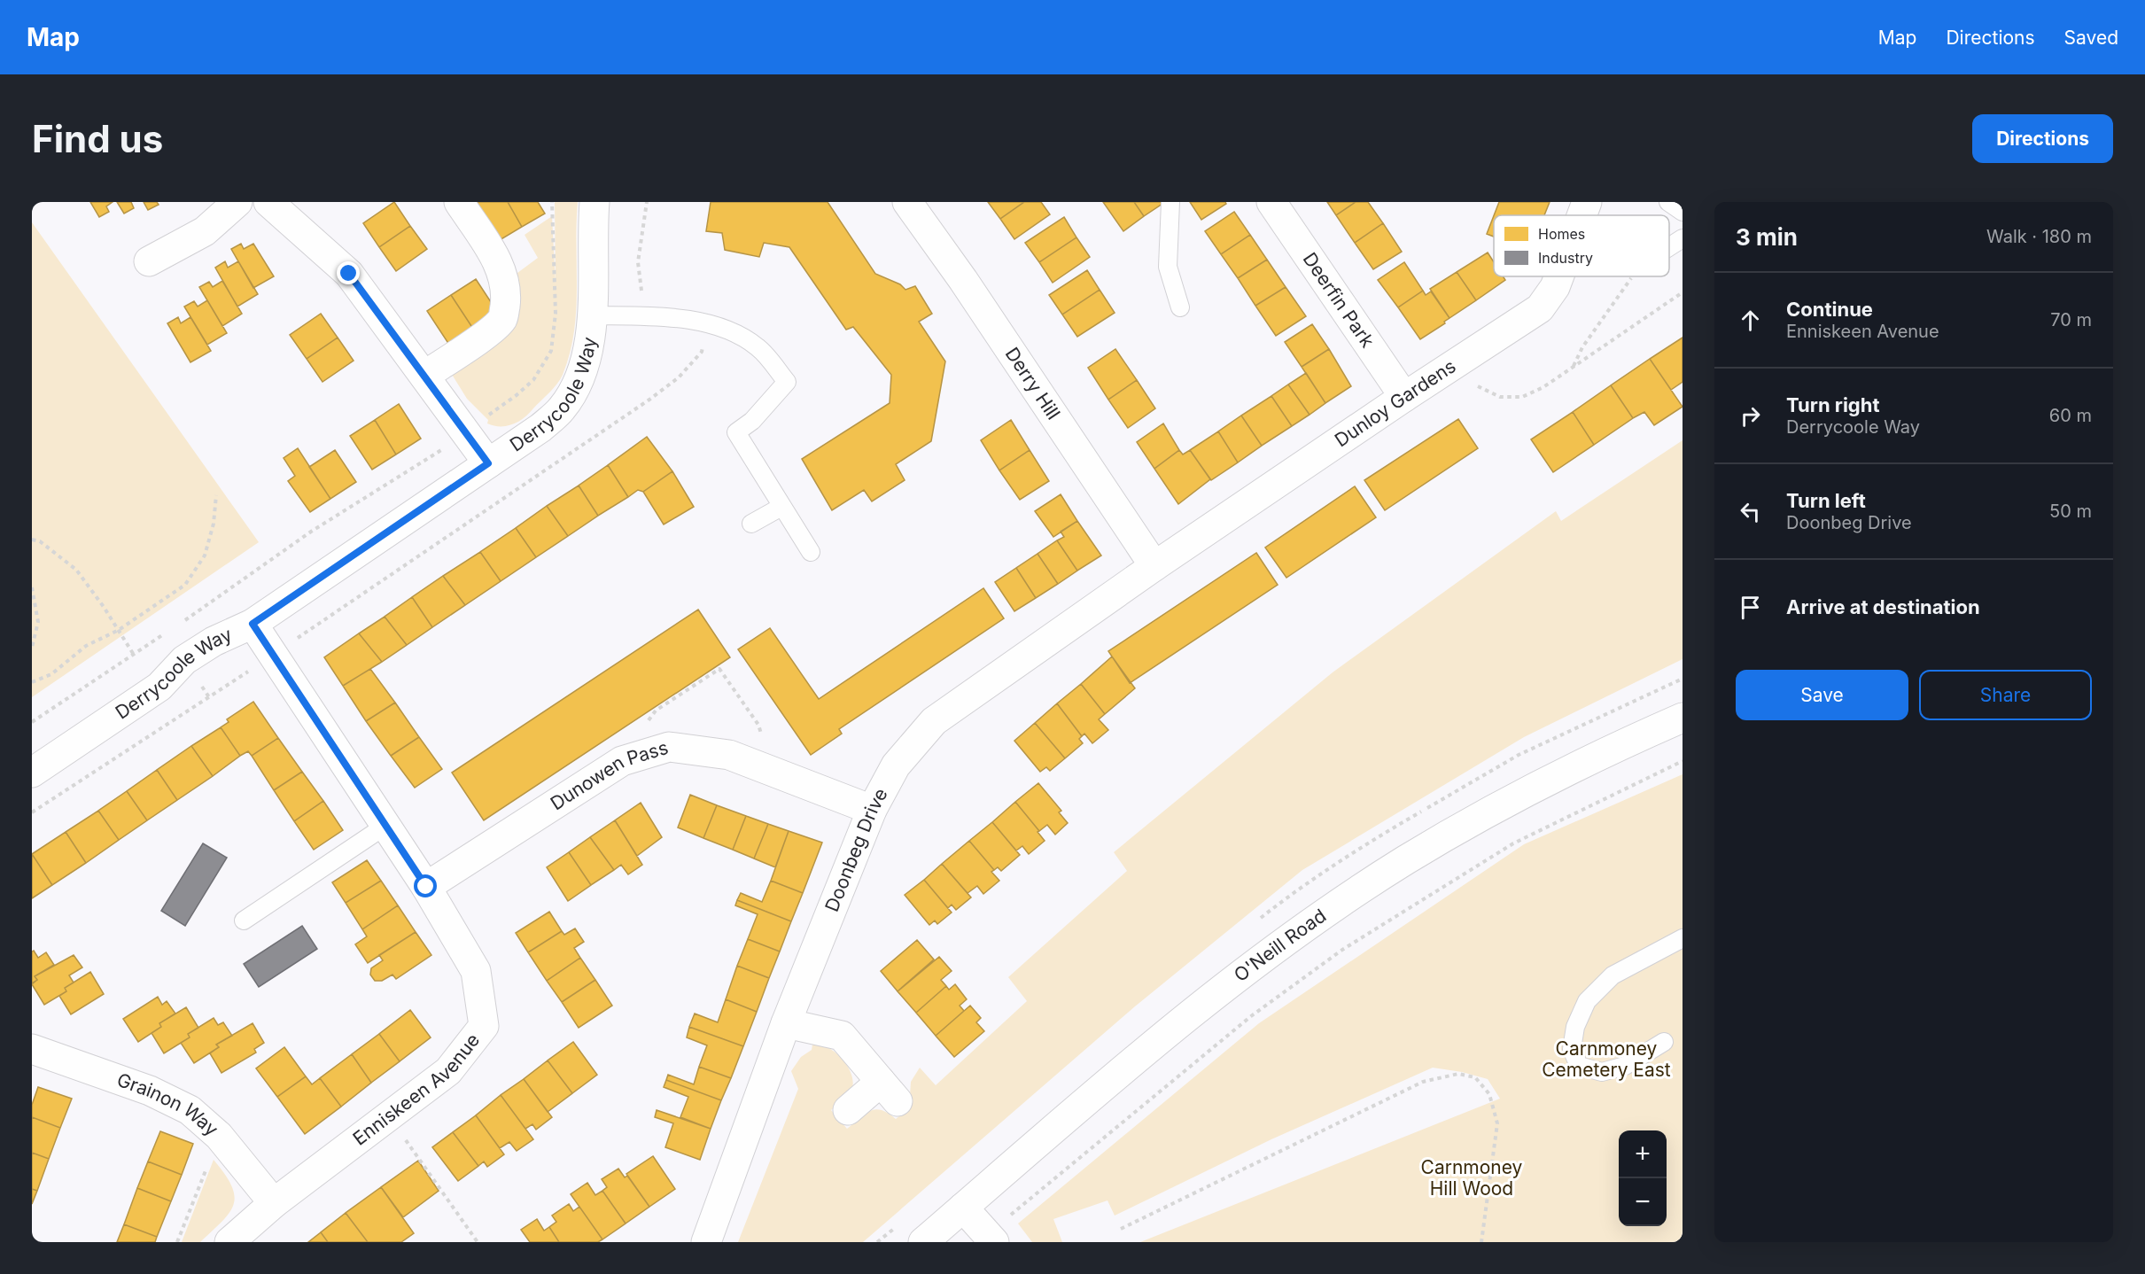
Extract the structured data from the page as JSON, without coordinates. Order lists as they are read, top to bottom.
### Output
{
  "streets": {
    "street": [
      "Deerfin Park",
      "Derry Hill",
      "Derrycoole Way",
      "Dunloy Gardens",
      "Dunowen Pass",
      "Doonbeg Drive",
      "O'Neill Road",
      "Enniskeen Avenue",
      "Grainon Way"
    ]
  },
  "crossings": [
    ["Deerfin Park", "Dunloy Gardens"],
    ["Derry Hill", "Dunloy Gardens"],
    ["Derry Hill", "Doonbeg Drive"],
    ["Derrycoole Way", "Enniskeen Avenue"],
    ["Dunloy Gardens", "Doonbeg Drive"],
    ["Dunowen Pass", "Doonbeg Drive"],
    ["Dunowen Pass", "Enniskeen Avenue"],
    ["Enniskeen Avenue", "Grainon Way"]
  ],
  "parks": ["Carnmoney Cemetery East", "Carnmoney Hill Wood"],
  "legend": ["Homes", "Industry"],
  "page": {
    "header": "Map",
    "nav": ["Map", "Directions", "Saved"],
    "buttons": [
      "Directions",
      ["Save", "Share"]
    ],
    "title": "Find us",
    "heading": ["3 min", "Walk · 180 m"],
    "list": [
      ["Continue", "Enniskeen Avenue", "70 m"],
      ["Turn right", "Derrycoole Way", "60 m"],
      ["Turn left", "Doonbeg Drive", "50 m"],
      "Arrive at destination"
    ],
    "map_buttons": ["+", "−"]
  }
}
